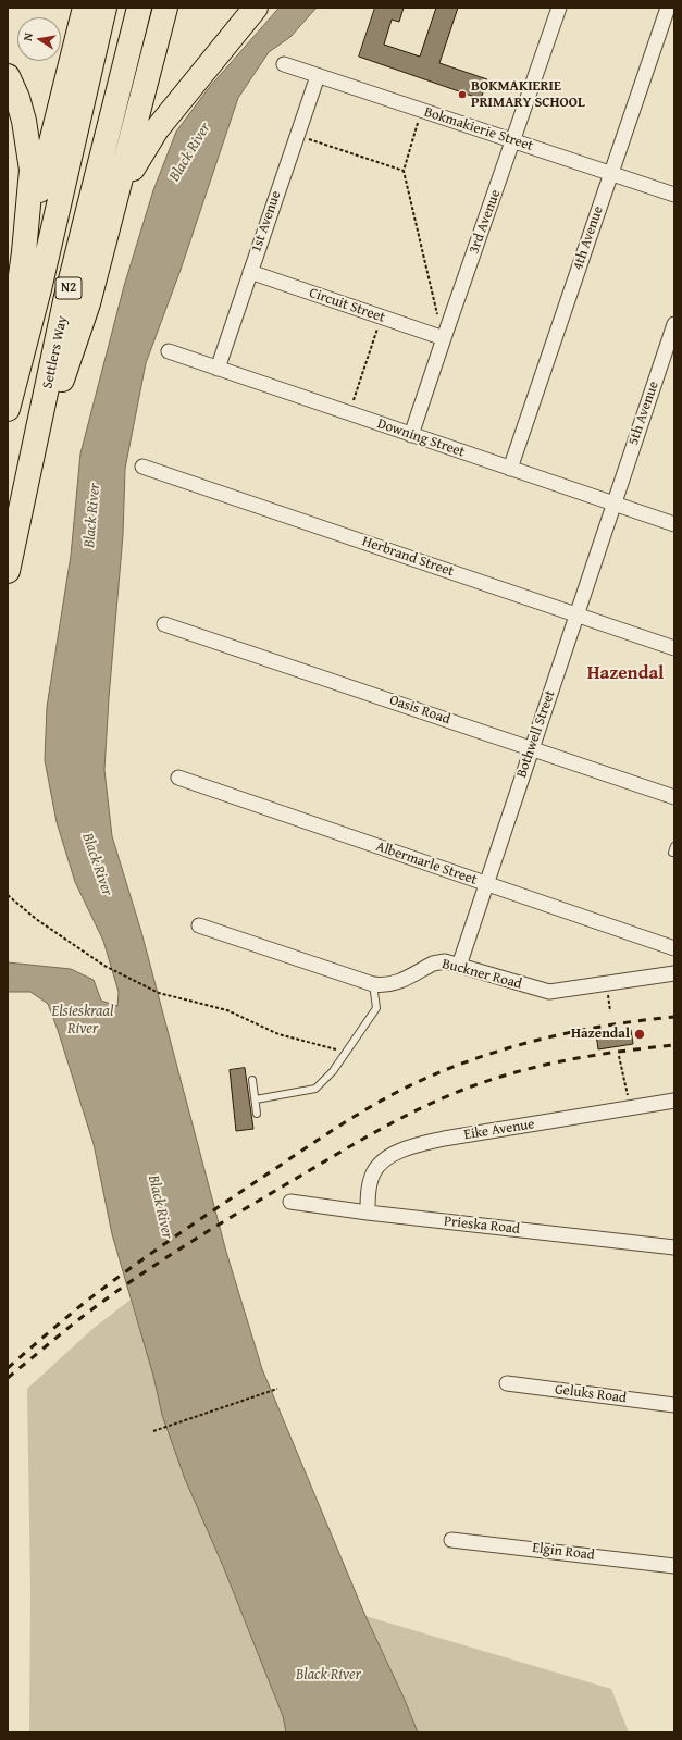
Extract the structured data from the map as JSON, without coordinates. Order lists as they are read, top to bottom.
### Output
{
  "streets": {
    "highway": ["N2", "Settlers Way"],
    "street": [
      "Bokmakierie Street",
      "1st Avenue",
      "3rd Avenue",
      "4th Avenue",
      "Circuit Street",
      "5th Avenue",
      "Downing Street",
      "Herbrand Street",
      "Oasis Road",
      "Bothwell Street",
      "Albermarle Street",
      "Buckner Road",
      "Eike Avenue",
      "Prieska Road",
      "Geluks Road",
      "Elgin Road"
    ]
  },
  "crossings": [
    ["Bokmakierie Street", "1st Avenue"],
    ["Bokmakierie Street", "3rd Avenue"],
    ["Bokmakierie Street", "4th Avenue"],
    ["1st Avenue", "Circuit Street"],
    ["1st Avenue", "Downing Street"],
    ["3rd Avenue", "Circuit Street"],
    ["3rd Avenue", "Downing Street"],
    ["4th Avenue", "Downing Street"],
    ["5th Avenue", "Downing Street"],
    ["5th Avenue", "Bothwell Street"],
    ["Downing Street", "Bothwell Street"],
    ["Herbrand Street", "Bothwell Street"],
    ["Oasis Road", "Bothwell Street"],
    ["Bothwell Street", "Albermarle Street"],
    ["Bothwell Street", "Buckner Road"],
    ["Eike Avenue", "Prieska Road"]
  ],
  "districts": ["Hazendal"],
  "water": ["Black River", "Elsieskraal River"],
  "places": ["BOKMAKIERIE PRIMARY SCHOOL", "Hazendal"],
  "north": "left"
}
